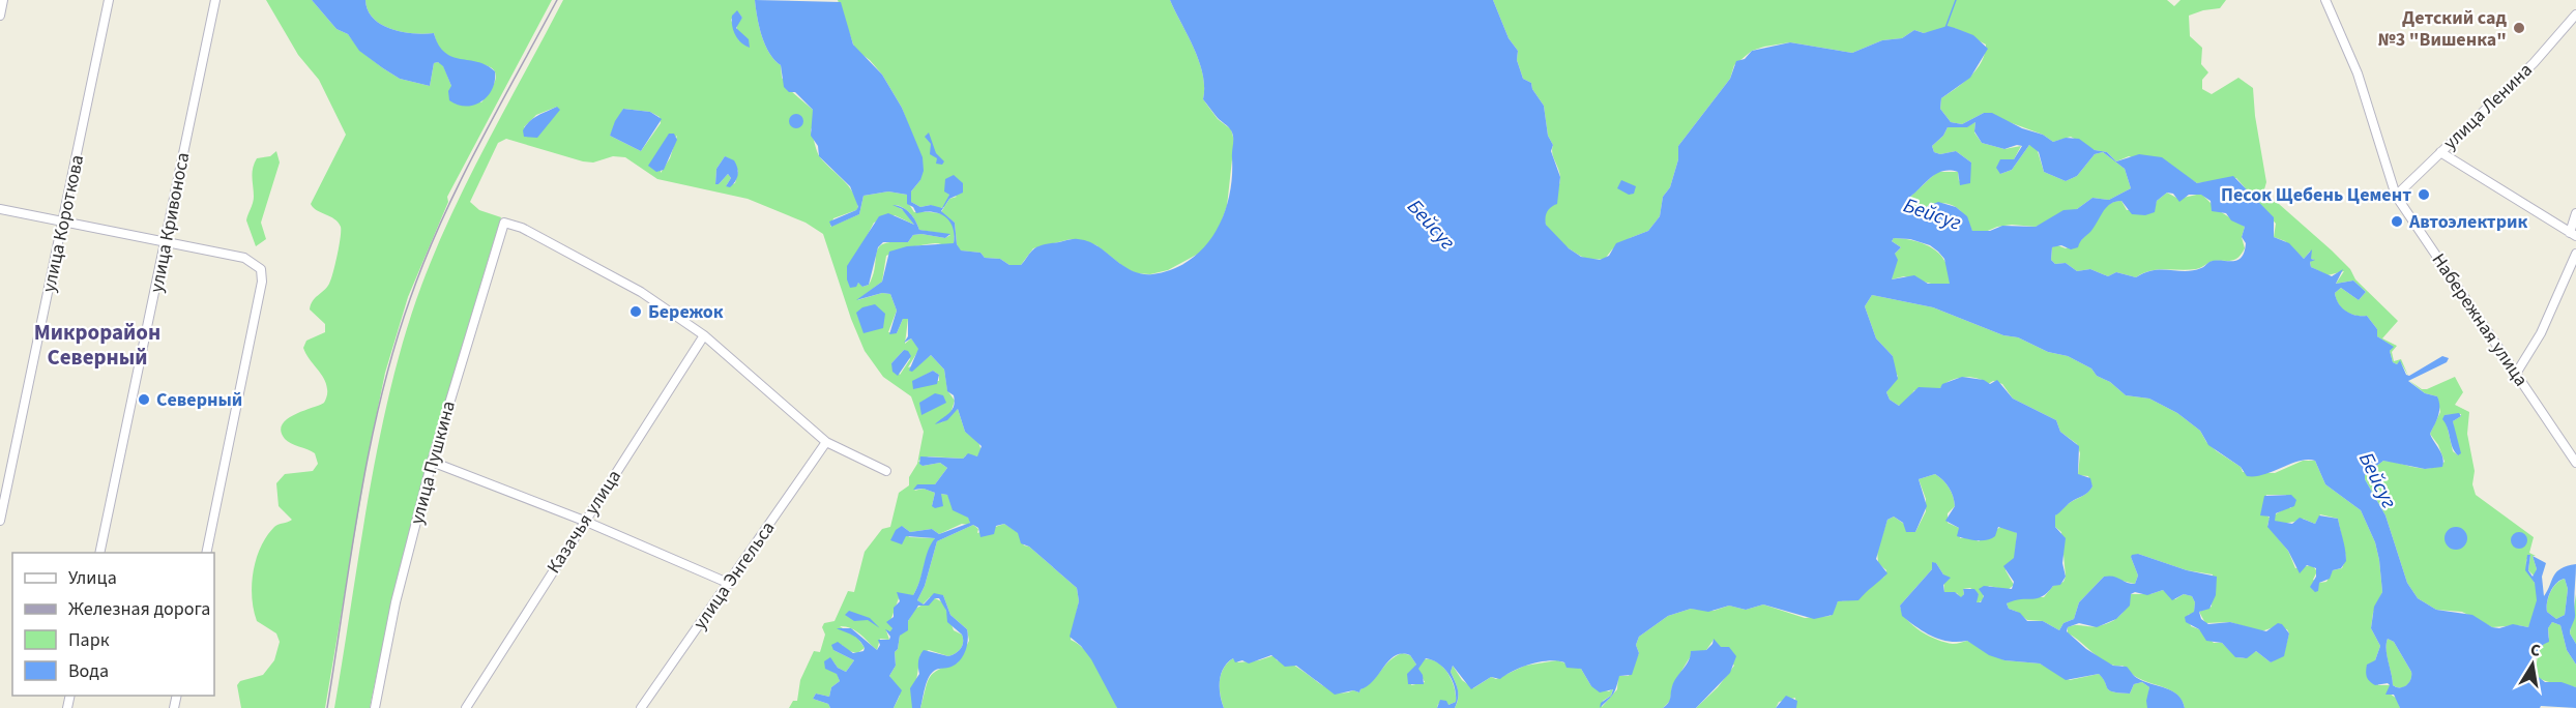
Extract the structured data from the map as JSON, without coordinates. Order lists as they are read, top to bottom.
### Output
{
  "streets": {
    "street": [
      "улица Ленина",
      "улица Кривоноса",
      "улица Короткова",
      "Набережная улица",
      "улица Пушкина",
      "Казачья улица",
      "улица Энгельса"
    ]
  },
  "crossings": [
    ["улица Ленина", "Набережная улица"],
    ["улица Пушкина", "Казачья улица"]
  ],
  "districts": ["Микрорайон Северный"],
  "water": ["Бейсуг"],
  "places": [
    "Детский сад №3 \"Вишенка\"",
    "Песок Щебень Цемент",
    "Автоэлектрик",
    "Бережок",
    "Северный"
  ],
  "legend": [
    "Улица",
    "Железная дорога",
    "Парк",
    "Вода"
  ],
  "north": "top"
}
